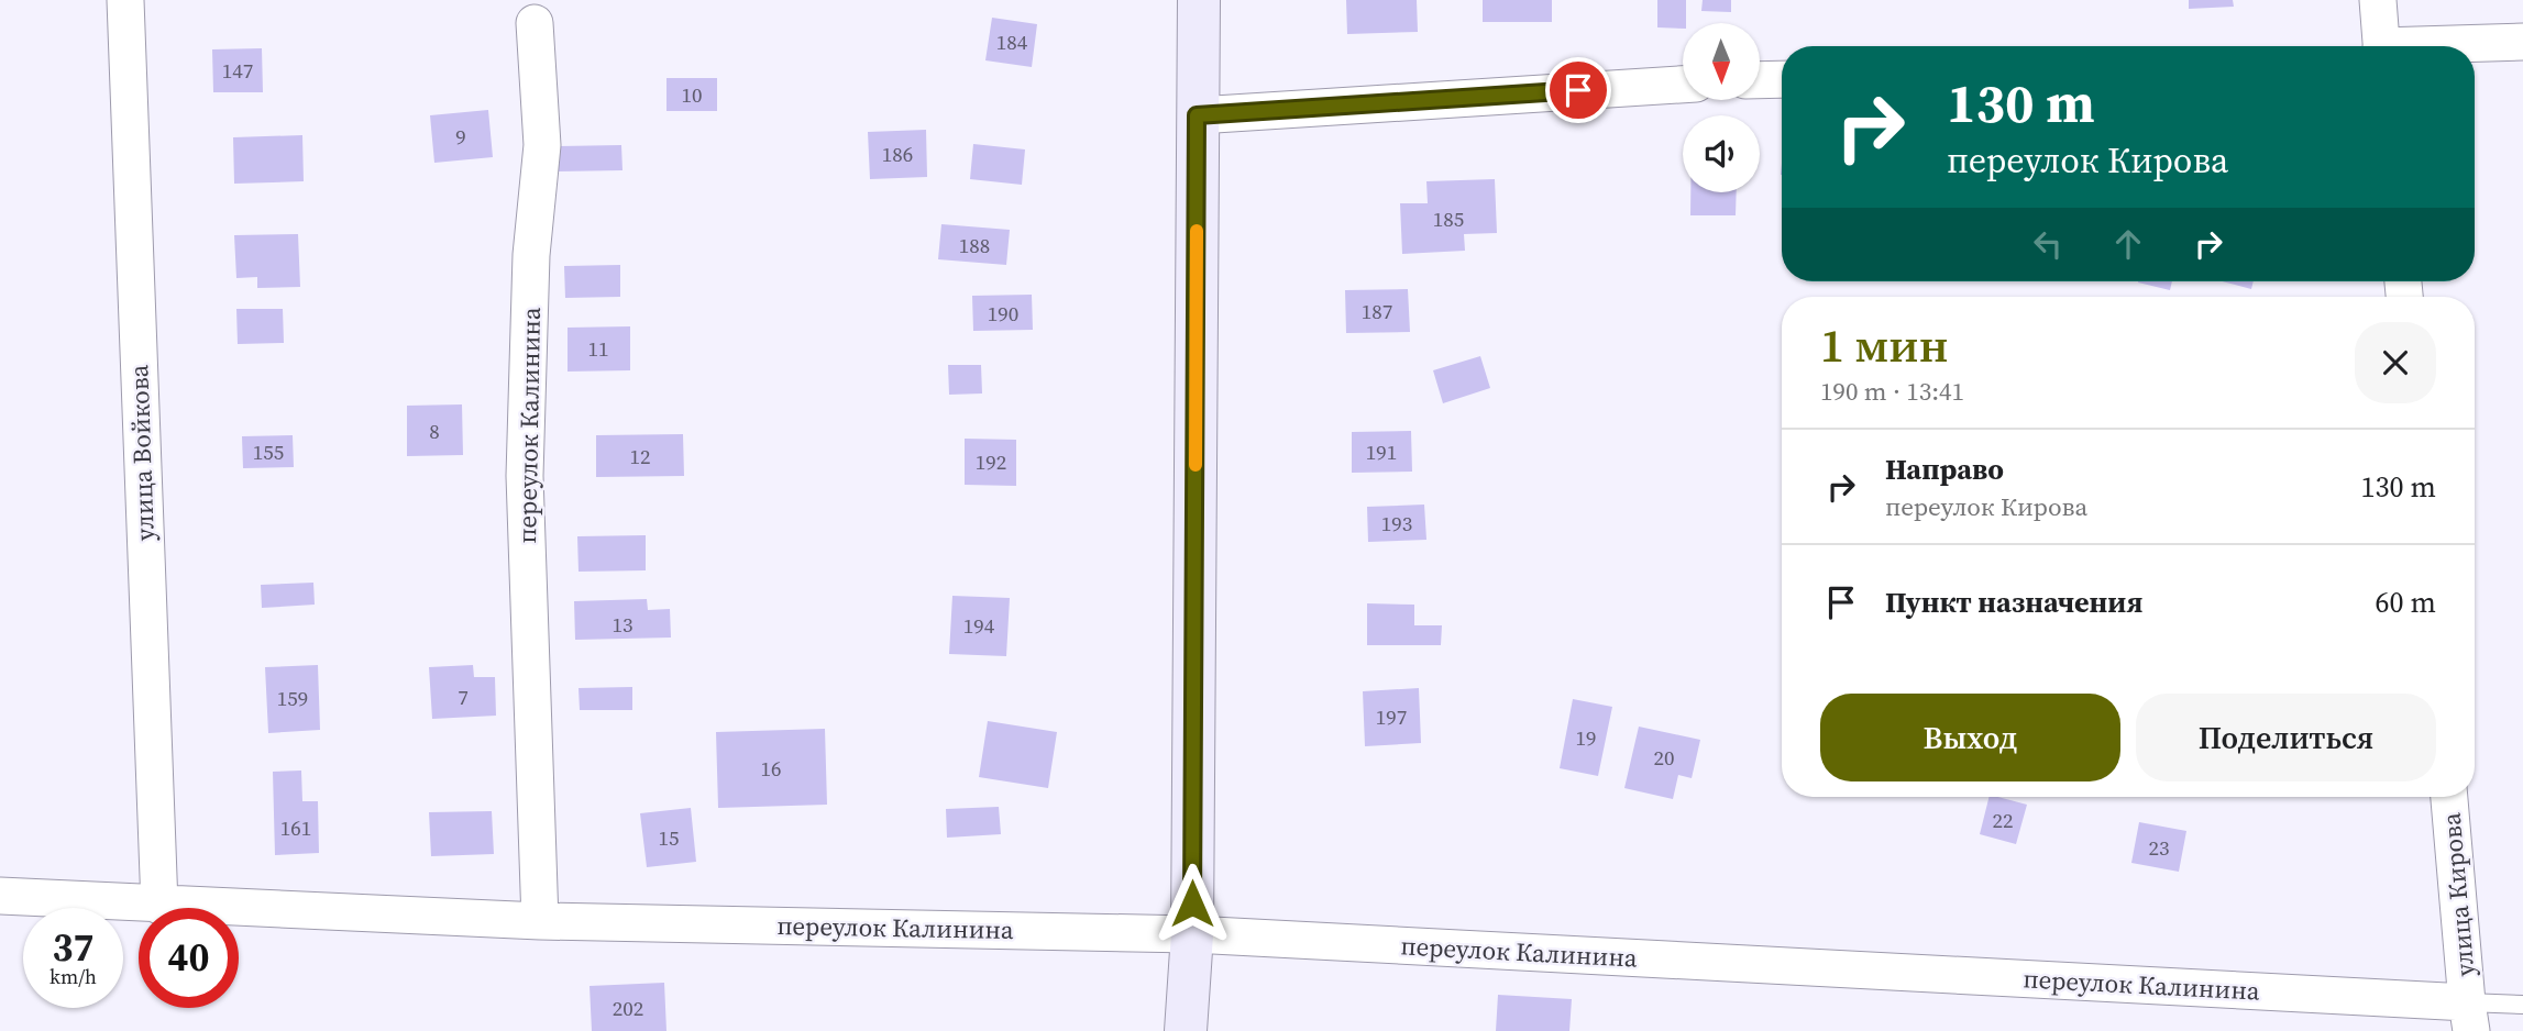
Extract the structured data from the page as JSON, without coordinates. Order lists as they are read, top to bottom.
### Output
{
  "streets": {
    "street": ["переулок Калинина", "улица Войкова", "улица Кирова"]
  },
  "crossings": [
    ["переулок Калинина", "улица Войкова"],
    ["переулок Калинина", "улица Кирова"]
  ],
  "house_numbers": [
    "184",
    "147",
    "10",
    "9",
    "186",
    "185",
    "188",
    "187",
    "190",
    "11",
    "8",
    "155",
    "191",
    "12",
    "192",
    "193",
    "13",
    "194",
    "7",
    "159",
    "197",
    "19",
    "20",
    "16",
    "22",
    "161",
    "15",
    "23",
    "202"
  ],
  "north": "bottom",
  "page": {
    "turn": ["130 m", "переулок Кирова"],
    "heading": ["1 мин", "190 m · 13:41"],
    "list": [
      {
        "name": "Направо",
        "note": "переулок Кирова",
        "value": "130 m"
      },
      {
        "name": "Пункт назначения",
        "value": "60 m"
      }
    ],
    "buttons": ["Выход", "Поделиться"],
    "speed": "37 km/h",
    "limit": "40"
  }
}
